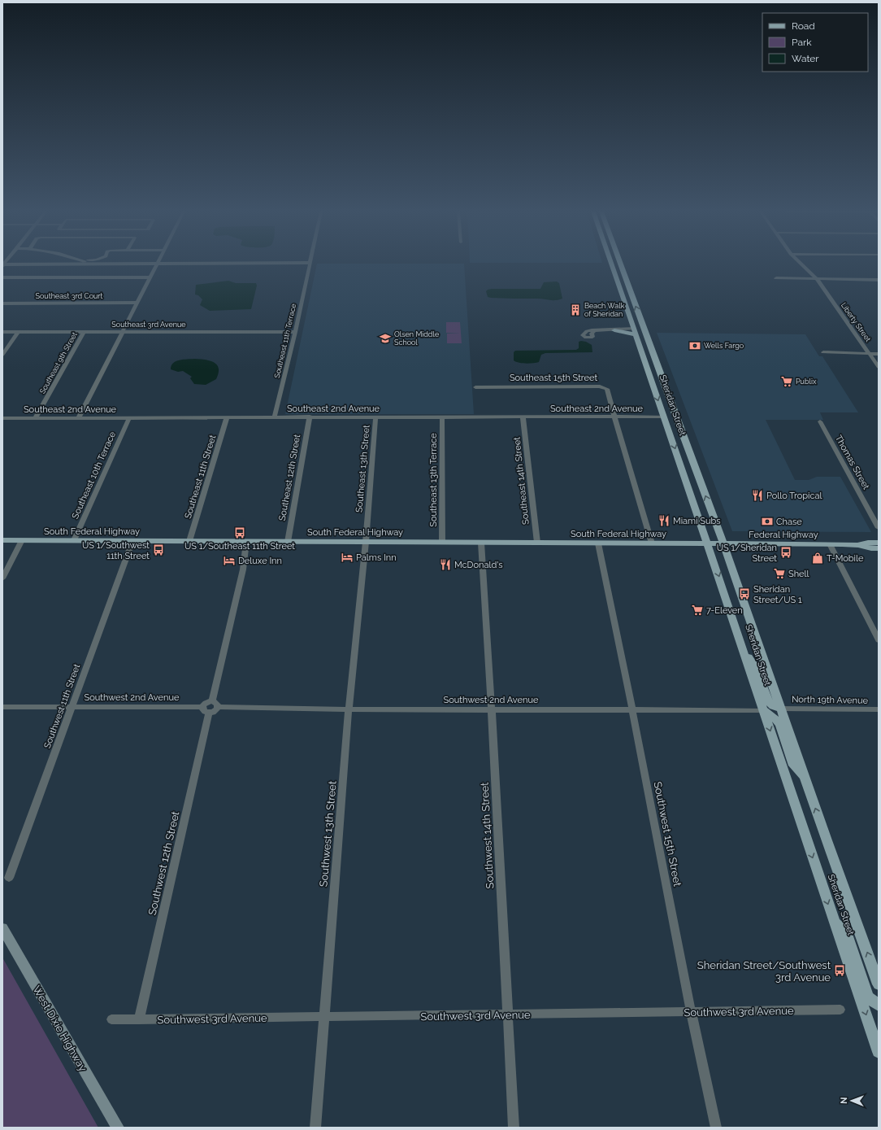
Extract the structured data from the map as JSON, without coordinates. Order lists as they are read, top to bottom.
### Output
{
  "streets": {
    "main road": [
      "Sheridan Street",
      "South Federal Highway",
      "Federal Highway",
      "West Dixie Highway"
    ],
    "street": [
      "Southeast 3rd Court",
      "Liberty Street",
      "Southeast 3rd Avenue",
      "Southeast 11th Terrace",
      "Southeast 9th Street",
      "Southeast 15th Street",
      "Southeast 2nd Avenue",
      "Thomas Street",
      "Southeast 13th Street",
      "Southeast 10th Terrace",
      "Southeast 11th Street",
      "Southeast 12th Street",
      "Southeast 13th Terrace",
      "Southeast 14th Street",
      "Southwest 2nd Avenue",
      "North 19th Avenue",
      "Southwest 11th Street",
      "Southwest 13th Street",
      "Southwest 15th Street",
      "Southwest 14th Street",
      "Southwest 12th Street",
      "Southwest 3rd Avenue"
    ]
  },
  "crossings": [
    ["Southeast 3rd Avenue", "Southeast 11th Terrace"],
    ["Southeast 3rd Avenue", "Southeast 9th Street"],
    ["Southeast 11th Terrace", "Southeast 2nd Avenue"],
    ["Southeast 9th Street", "Southeast 2nd Avenue"],
    ["Southeast 15th Street", "Southeast 2nd Avenue"],
    ["Southeast 15th Street", "South Federal Highway"],
    ["Sheridan Street", "Southeast 2nd Avenue"],
    ["Sheridan Street", "South Federal Highway"],
    ["Sheridan Street", "Federal Highway"],
    ["Sheridan Street", "Southwest 2nd Avenue"],
    ["Sheridan Street", "North 19th Avenue"],
    ["Southeast 2nd Avenue", "Southeast 13th Street"],
    ["Southeast 2nd Avenue", "Southeast 10th Terrace"],
    ["Southeast 2nd Avenue", "Southeast 11th Street"],
    ["Southeast 2nd Avenue", "Southeast 12th Street"],
    ["Southeast 2nd Avenue", "Southeast 13th Terrace"],
    ["Southeast 2nd Avenue", "Southeast 14th Street"],
    ["Southeast 13th Street", "South Federal Highway"],
    ["Southeast 13th Street", "Southwest 13th Street"],
    ["Southeast 10th Terrace", "South Federal Highway"],
    ["Southeast 11th Street", "South Federal Highway"],
    ["Southeast 12th Street", "South Federal Highway"],
    ["Southeast 13th Terrace", "South Federal Highway"],
    ["Southeast 14th Street", "South Federal Highway"],
    ["South Federal Highway", "Federal Highway"],
    ["South Federal Highway", "Southwest 11th Street"],
    ["South Federal Highway", "Southwest 13th Street"],
    ["South Federal Highway", "Southwest 15th Street"],
    ["South Federal Highway", "Southwest 14th Street"],
    ["Southwest 2nd Avenue", "Southwest 11th Street"],
    ["Southwest 2nd Avenue", "Southwest 13th Street"],
    ["Southwest 2nd Avenue", "Southwest 15th Street"],
    ["Southwest 2nd Avenue", "Southwest 14th Street"],
    ["Southwest 2nd Avenue", "Southwest 12th Street"],
    ["Southwest 13th Street", "Southwest 3rd Avenue"],
    ["Southwest 15th Street", "Southwest 3rd Avenue"],
    ["Southwest 14th Street", "Southwest 3rd Avenue"],
    ["Southwest 12th Street", "Southwest 3rd Avenue"]
  ],
  "places": {
    "building": ["Beach Walk of Sheridan"],
    "school or university": ["Olsen Middle School"],
    "bank": ["Wells Fargo", "Chase"],
    "supermarket": ["Publix", "Shell", "7-Eleven"],
    "restaurant": ["Pollo Tropical", "Miami Subs", "McDonald's"],
    "bus stop": [
      "US 1/Southeast 11th Street",
      "US 1/Southwest 11th Street",
      "US 1/Sheridan Street",
      "Sheridan Street/US 1",
      "Sheridan Street/Southwest 3rd Avenue"
    ],
    "hotel": ["Palms Inn", "Deluxe Inn"],
    "shop": ["T-Mobile"]
  },
  "legend": ["Road", "Park", "Water"],
  "north": "left"
}
